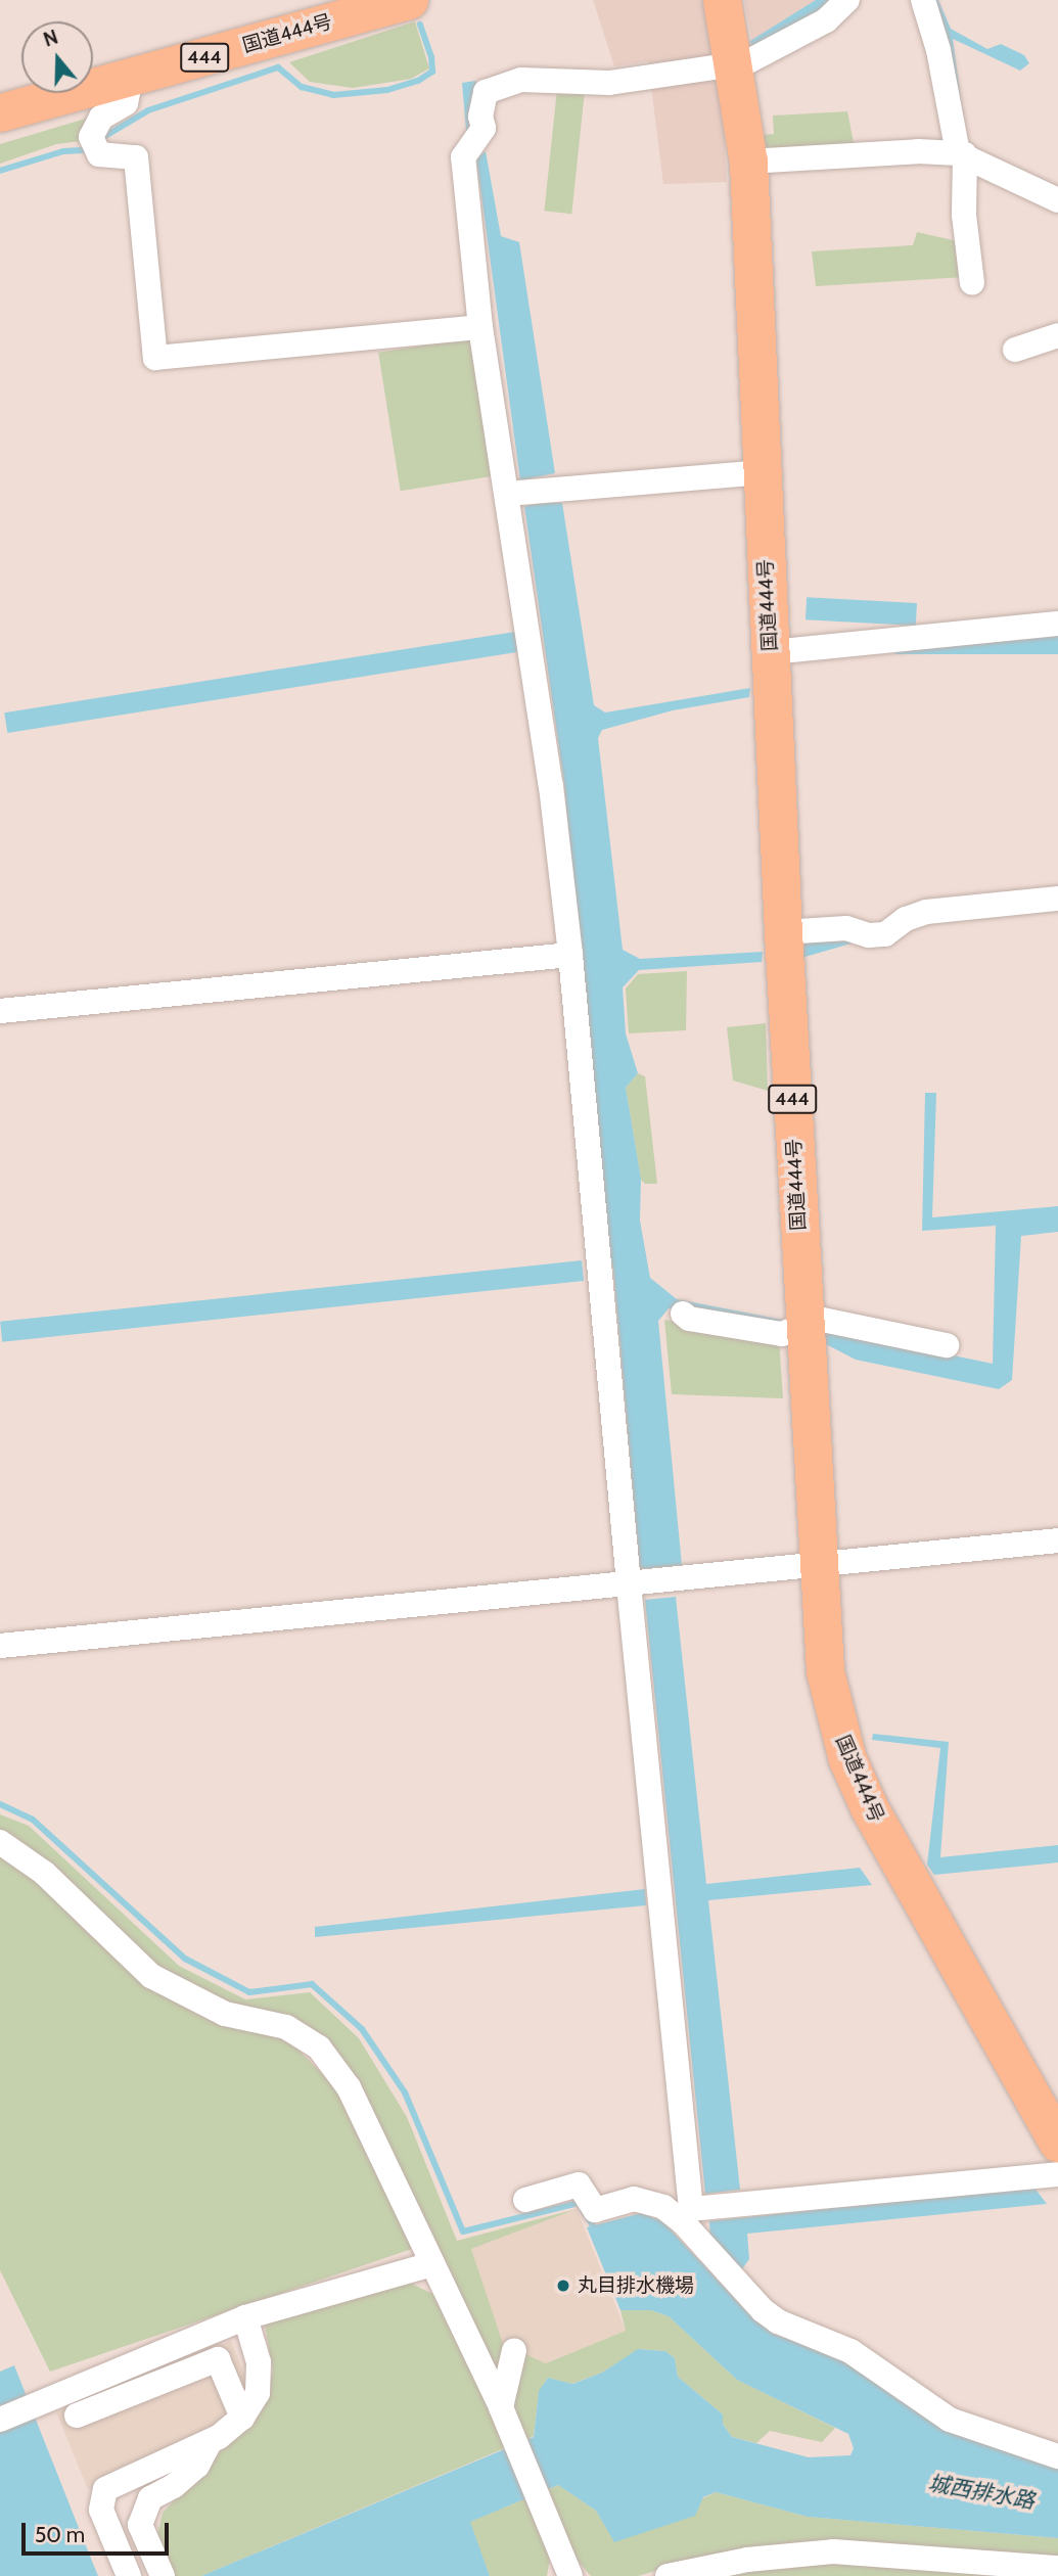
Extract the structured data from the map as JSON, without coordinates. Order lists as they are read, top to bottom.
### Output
{
  "streets": {
    "highway": ["国道444号", "444"]
  },
  "water": ["城西排水路"],
  "places": ["丸目排水機場"],
  "scale_bar": "50 m",
  "north": "top"
}
